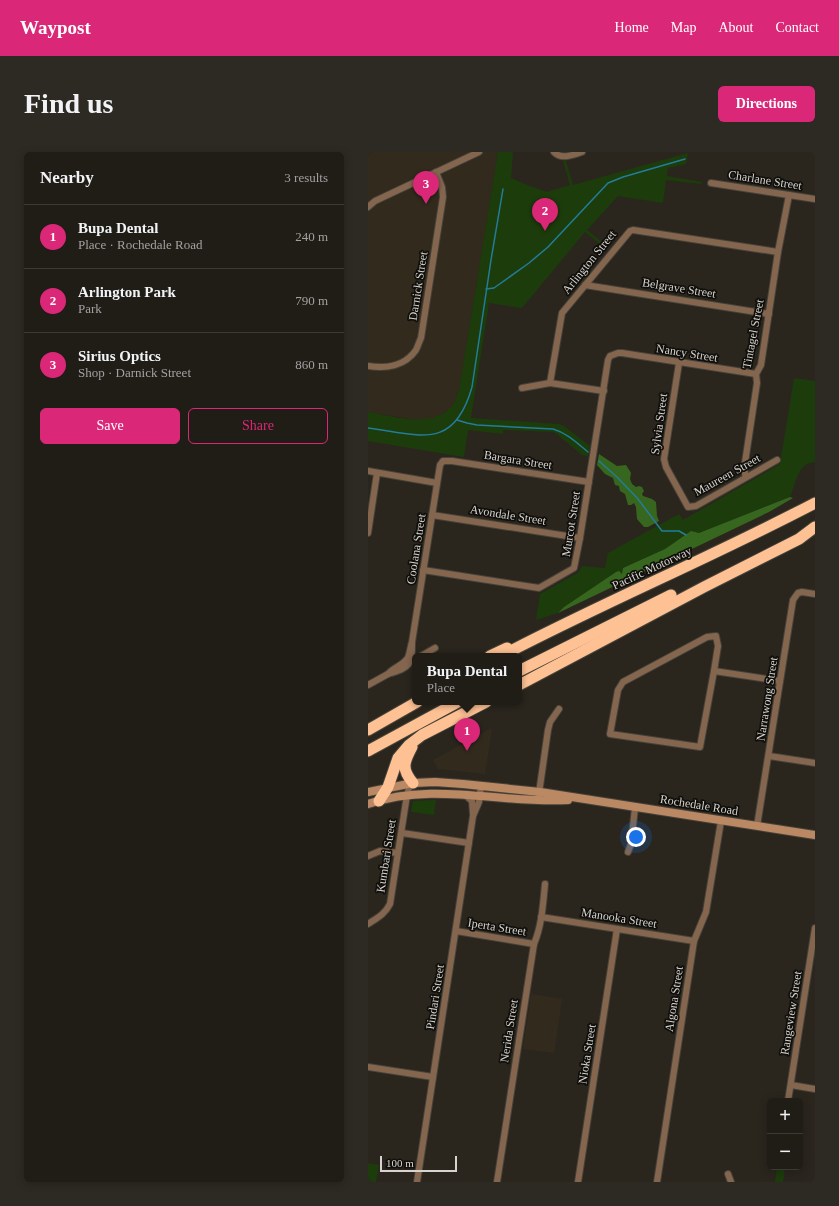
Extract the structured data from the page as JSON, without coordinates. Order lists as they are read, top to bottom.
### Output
{
  "streets": {
    "highway": ["Pacific Motorway"],
    "main road": ["Rochedale Road"],
    "street": [
      "Charlane Street",
      "Arlington Street",
      "Darnick Street",
      "Belgrave Street",
      "Tintagel Street",
      "Nancy Street",
      "Sylvia Street",
      "Bargara Street",
      "Maureen Street",
      "Avondale Street",
      "Murcot Street",
      "Coolana Street",
      "Narrawong Street",
      "Kumbari Street",
      "Manooka Street",
      "Iperta Street",
      "Pindari Street",
      "Algona Street",
      "Rangeview Street",
      "Nerida Street",
      "Nioka Street"
    ]
  },
  "crossings": [
    ["Charlane Street", "Tintagel Street"],
    ["Arlington Street", "Belgrave Street"],
    ["Arlington Street", "Tintagel Street"],
    ["Belgrave Street", "Tintagel Street"],
    ["Tintagel Street", "Nancy Street"],
    ["Tintagel Street", "Maureen Street"],
    ["Nancy Street", "Sylvia Street"],
    ["Nancy Street", "Murcot Street"],
    ["Sylvia Street", "Maureen Street"],
    ["Bargara Street", "Murcot Street"],
    ["Bargara Street", "Coolana Street"],
    ["Avondale Street", "Murcot Street"],
    ["Avondale Street", "Coolana Street"],
    ["Murcot Street", "Coolana Street"],
    ["Narrawong Street", "Rochedale Road"],
    ["Rochedale Road", "Kumbari Street"],
    ["Rochedale Road", "Pindari Street"],
    ["Rochedale Road", "Algona Street"],
    ["Manooka Street", "Algona Street"],
    ["Manooka Street", "Nerida Street"],
    ["Manooka Street", "Nioka Street"],
    ["Iperta Street", "Pindari Street"],
    ["Iperta Street", "Nerida Street"]
  ],
  "scale_bar": "100 m",
  "page": {
    "header": "Waypost",
    "nav": [
      "Home",
      "Map",
      "About",
      "Contact"
    ],
    "buttons": [
      "Directions",
      ["Save", "Share"]
    ],
    "title": "Find us",
    "heading": ["Nearby", "3 results"],
    "pins": ["3", "2", "1"],
    "list": [
      {
        "mark": "1",
        "name": "Bupa Dental",
        "note": "Place · Rochedale Road",
        "value": "240 m"
      },
      {
        "mark": "2",
        "name": "Arlington Park",
        "note": "Park",
        "value": "790 m"
      },
      {
        "mark": "3",
        "name": "Sirius Optics",
        "note": "Shop · Darnick Street",
        "value": "860 m"
      }
    ],
    "popup": ["Bupa Dental", "Place"],
    "map_buttons": ["+", "−"],
    "scale": "100 m"
  }
}
